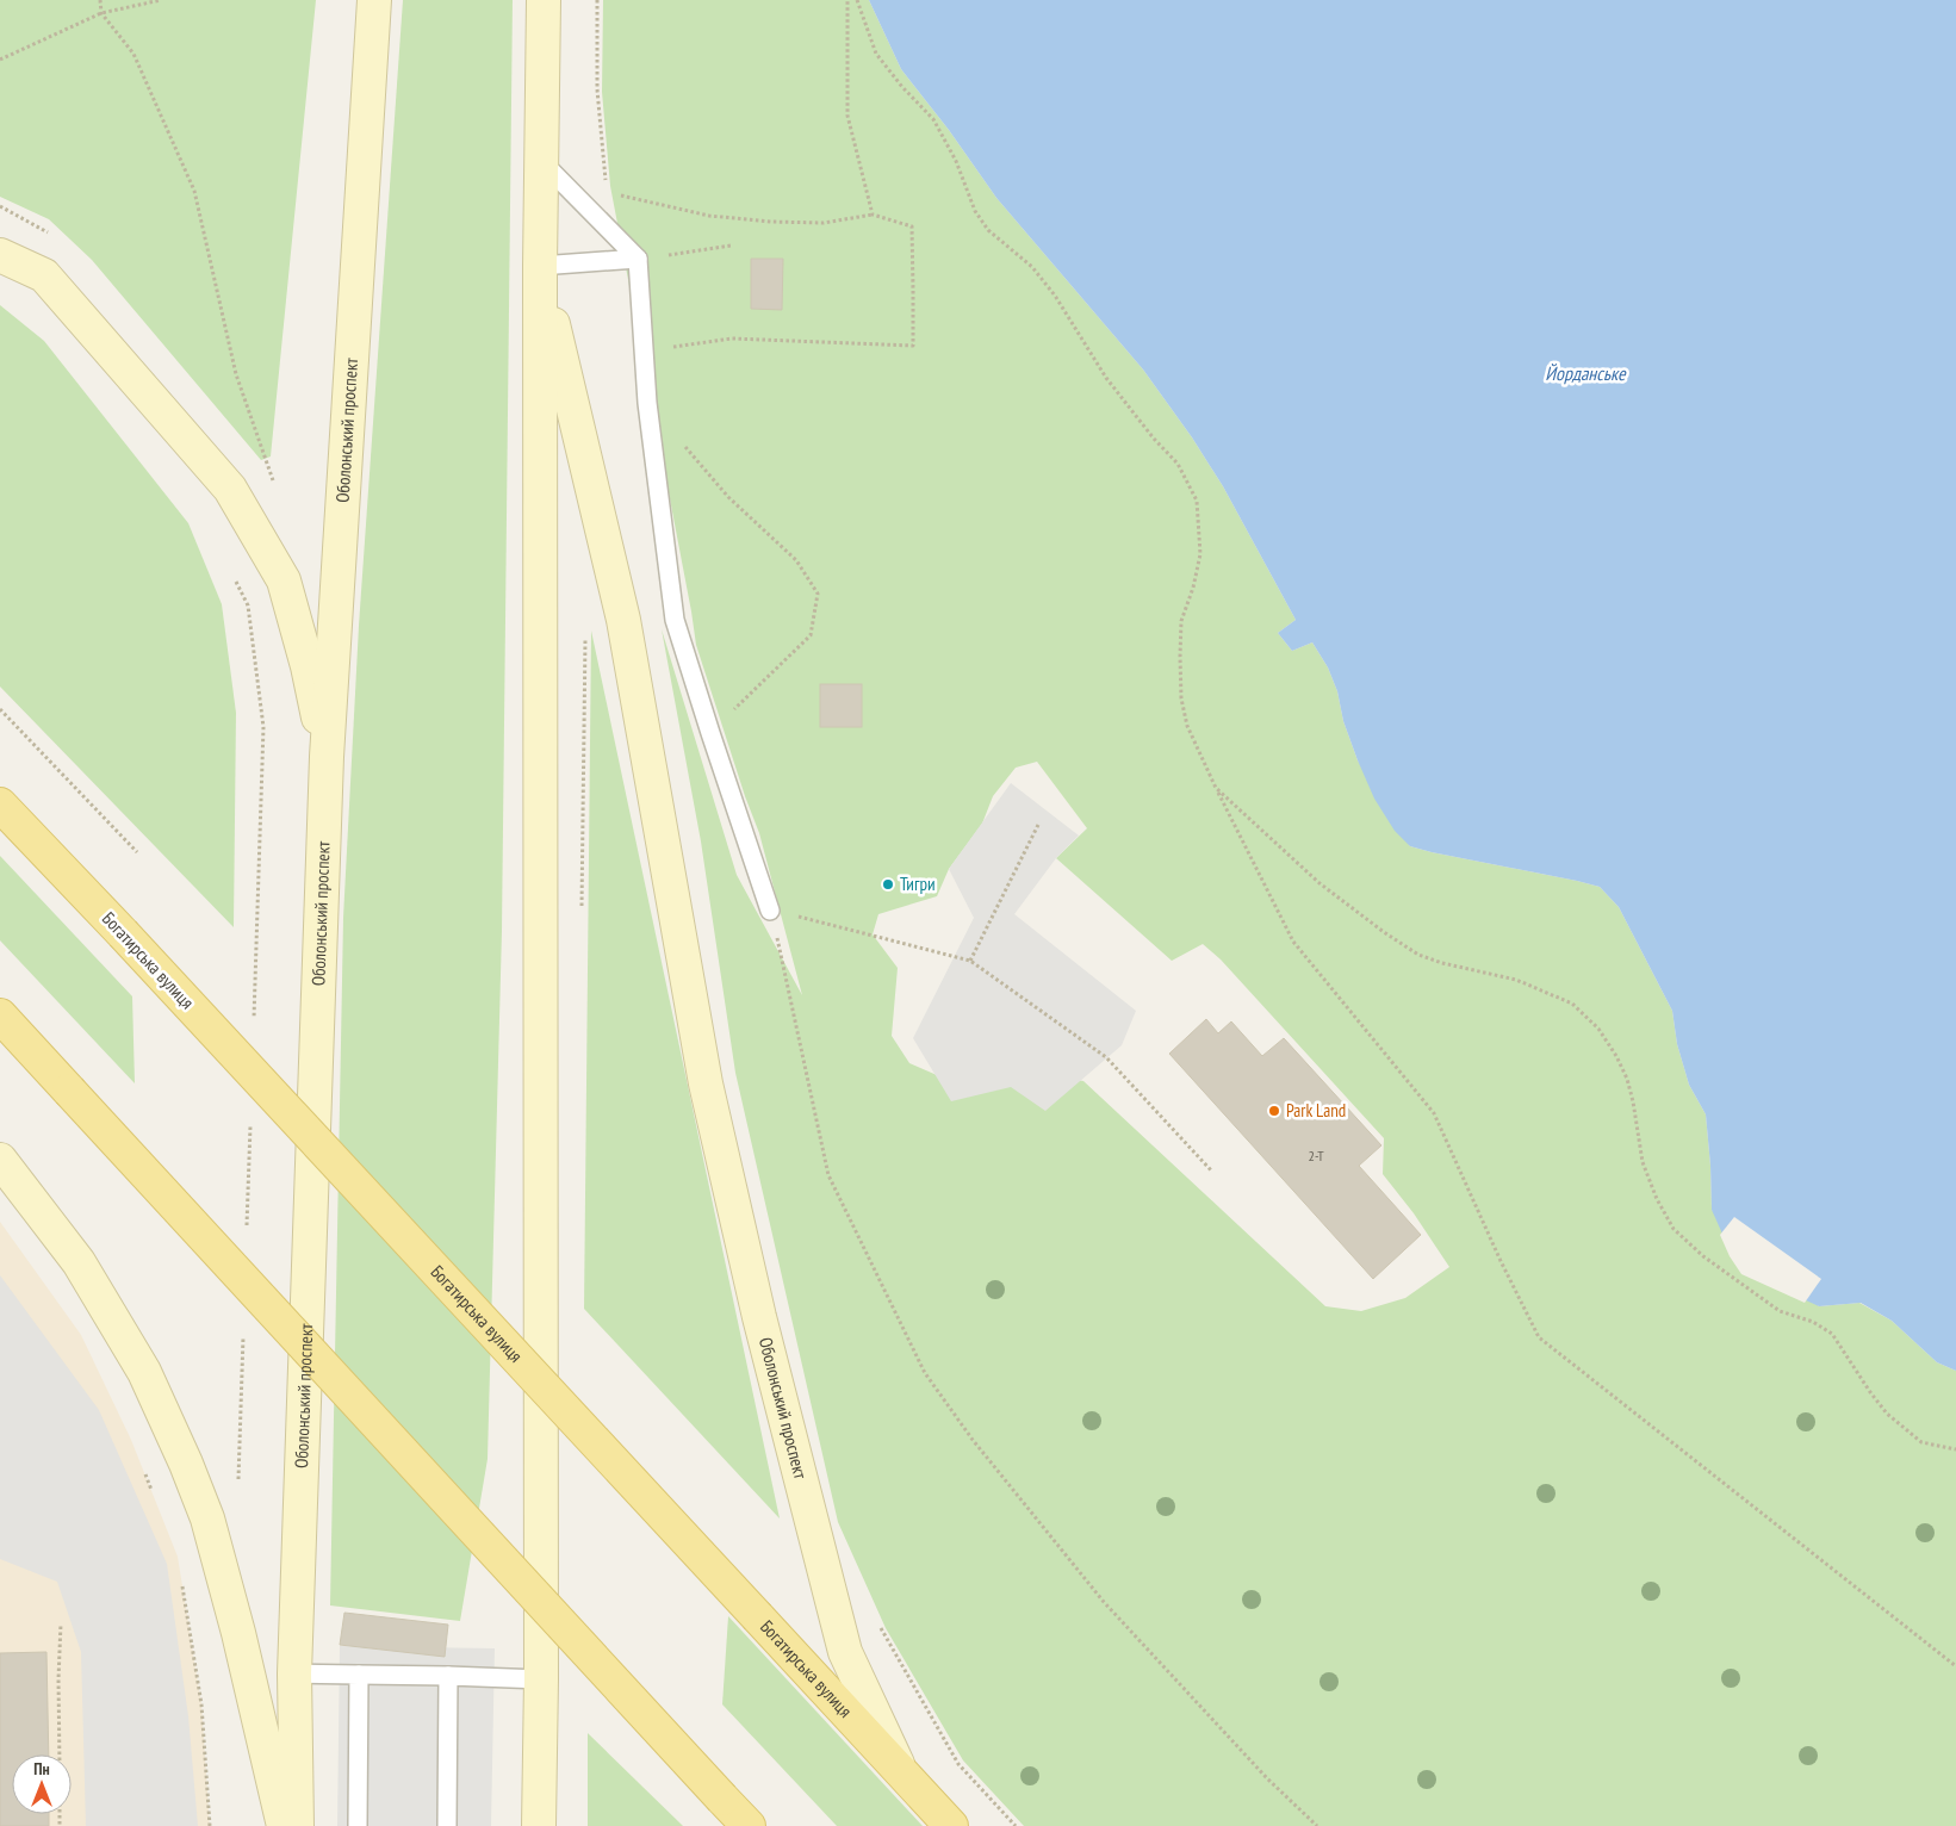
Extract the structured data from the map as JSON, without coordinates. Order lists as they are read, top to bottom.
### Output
{
  "streets": {
    "main road": ["Оболонський проспект", "Богатирська вулиця"]
  },
  "crossings": [
    ["Оболонський проспект", "Богатирська вулиця"]
  ],
  "water": ["Йорданське"],
  "places": ["Тигри", "Park Land"],
  "house_numbers": ["2-Т"],
  "north": "top"
}
